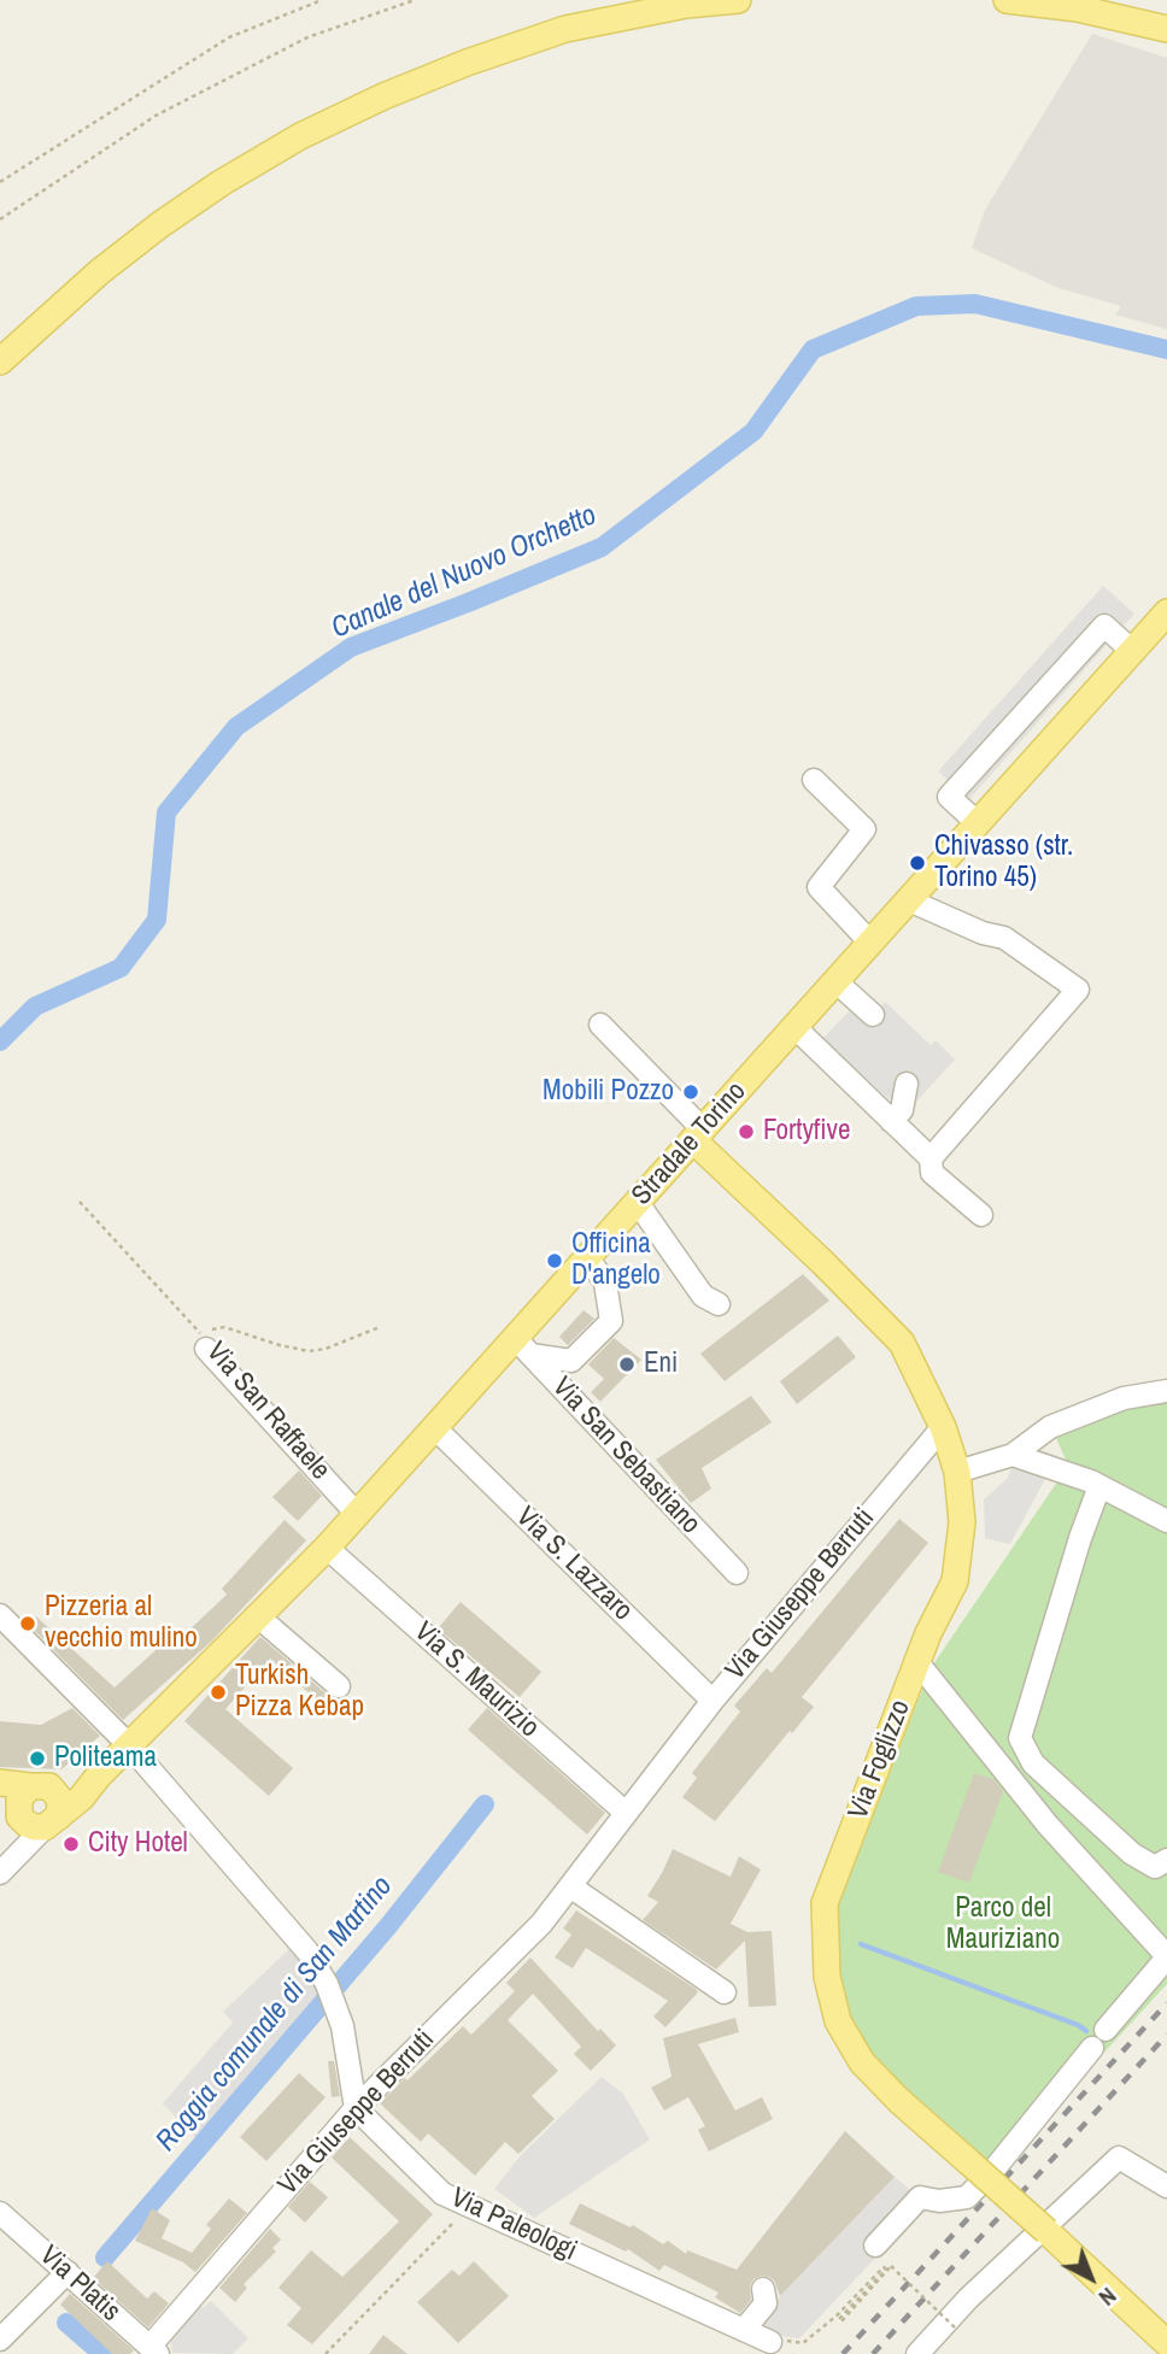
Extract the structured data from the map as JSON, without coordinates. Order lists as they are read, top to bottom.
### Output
{
  "streets": {
    "main road": ["Stradale Torino", "Via Foglizzo"],
    "street": [
      "Via San Raffaele",
      "Via San Sebastiano",
      "Via S. Lazzaro",
      "Via Giuseppe Berruti",
      "Via S. Maurizio",
      "Via Paleologi",
      "Via Platis"
    ]
  },
  "crossings": [
    ["Stradale Torino", "Via San Raffaele"],
    ["Stradale Torino", "Via San Sebastiano"],
    ["Stradale Torino", "Via S. Lazzaro"],
    ["Stradale Torino", "Via S. Maurizio"],
    ["Stradale Torino", "Via Foglizzo"],
    ["Via S. Lazzaro", "Via Giuseppe Berruti"],
    ["Via Giuseppe Berruti", "Via S. Maurizio"],
    ["Via Giuseppe Berruti", "Via Foglizzo"],
    ["Via Giuseppe Berruti", "Via Paleologi"],
    ["Via Giuseppe Berruti", "Via Platis"]
  ],
  "water": ["Canale del Nuovo Orchetto", "Roggia comunale di San Martino"],
  "parks": ["Parco del Mauriziano"],
  "places": [
    "Chivasso (str. Torino 45)",
    "Mobili Pozzo",
    "Fortyfive",
    "Officina D'angelo",
    "Eni",
    "Pizzeria al vecchio mulino",
    "Turkish Pizza Kebap",
    "Politeama",
    "City Hotel"
  ],
  "north": "bottom right"
}
